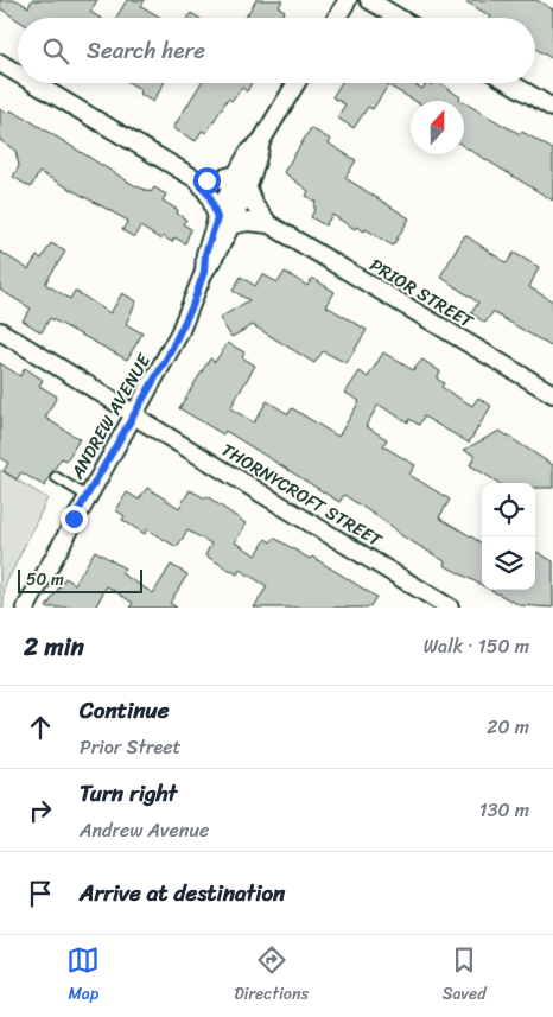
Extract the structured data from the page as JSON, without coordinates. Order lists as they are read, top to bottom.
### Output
{
  "streets": {
    "street": ["PRIOR STREET", "ANDREW AVENUE", "THORNYCROFT STREET"]
  },
  "crossings": [
    ["PRIOR STREET", "ANDREW AVENUE"],
    ["ANDREW AVENUE", "THORNYCROFT STREET"]
  ],
  "scale_bar": "50 m",
  "north": "top",
  "page": {
    "search": "Search here",
    "scale": "50 m",
    "heading": ["2 min", "Walk · 150 m"],
    "list": [
      ["Continue", "Prior Street", "20 m"],
      ["Turn right", "Andrew Avenue", "130 m"],
      "Arrive at destination"
    ],
    "nav": ["Map", "Directions", "Saved"]
  }
}
